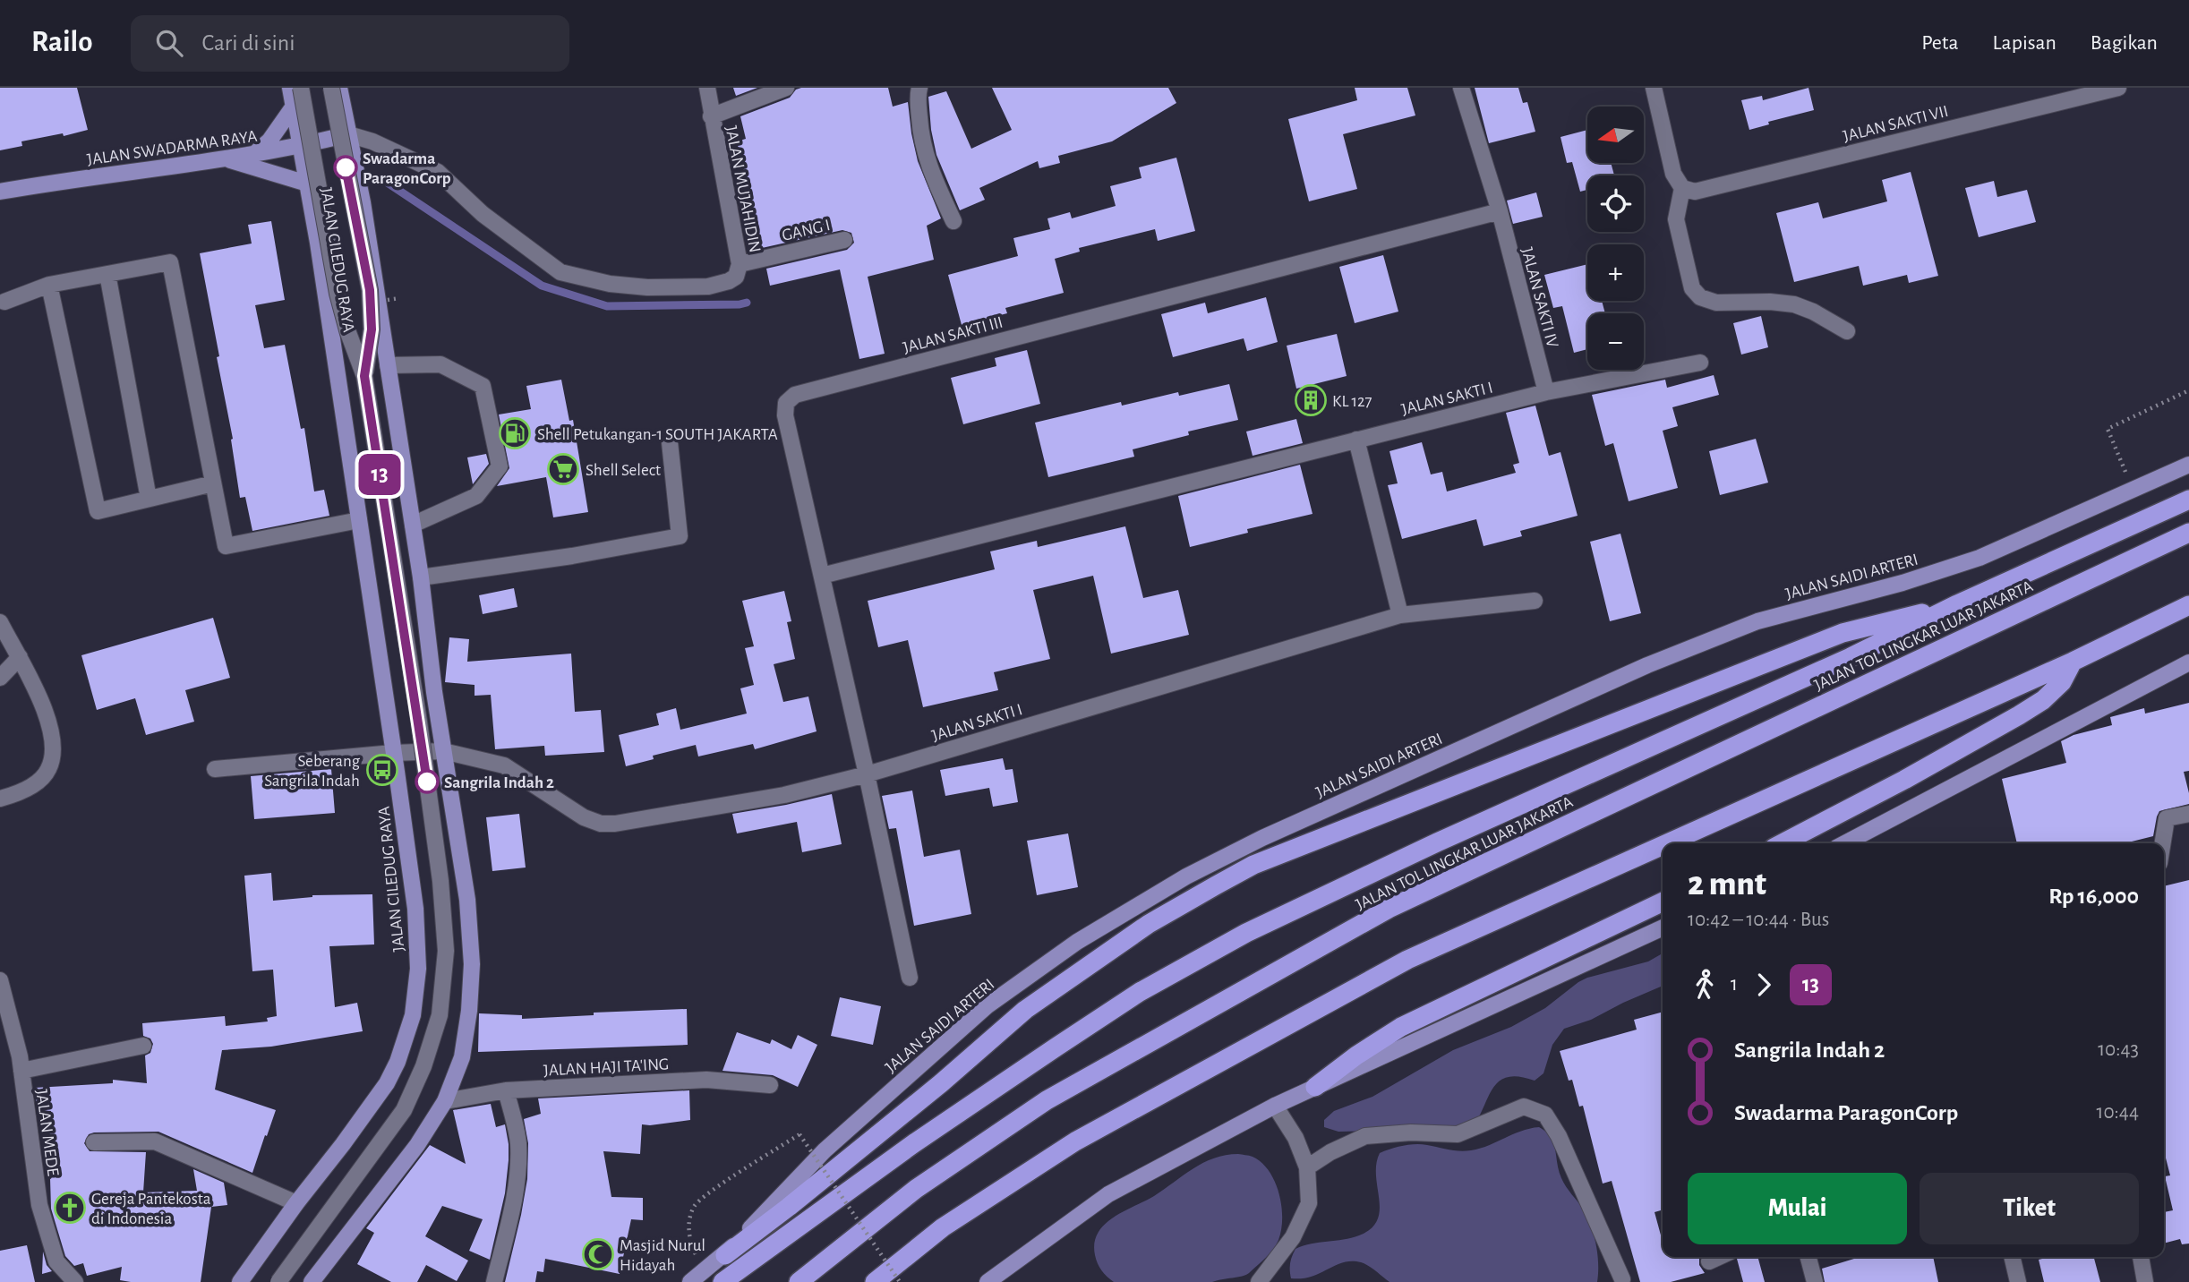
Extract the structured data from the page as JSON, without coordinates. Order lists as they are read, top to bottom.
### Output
{
  "streets": {
    "highway": ["JALAN TOL LINGKAR LUAR JAKARTA"],
    "main road": ["JALAN SWADARMA RAYA", "JALAN CILEDUG RAYA", "JALAN SAIDI ARTERI"],
    "street": [
      "JALAN SAKTI VII",
      "JALAN MUJAHIDIN",
      "GANG I",
      "JALAN SAKTI IV",
      "JALAN SAKTI III",
      "JALAN SAKTI I",
      "JALAN HAJI TA'ING",
      "JALAN MEDE"
    ]
  },
  "crossings": [
    ["JALAN SWADARMA RAYA", "JALAN MUJAHIDIN"],
    ["JALAN SWADARMA RAYA", "JALAN CILEDUG RAYA"],
    ["JALAN MUJAHIDIN", "GANG I"],
    ["JALAN MUJAHIDIN", "JALAN CILEDUG RAYA"],
    ["JALAN CILEDUG RAYA", "JALAN SAKTI I"],
    ["JALAN CILEDUG RAYA", "JALAN HAJI TA'ING"],
    ["JALAN SAKTI IV", "JALAN SAKTI III"],
    ["JALAN SAKTI IV", "JALAN SAKTI I"],
    ["JALAN SAKTI III", "JALAN SAKTI I"]
  ],
  "places": {
    "other": ["Swadarma ParagonCorp", "Sangrila Indah 2"],
    "building": ["KL 127"],
    "fuel station": ["Shell Petukangan-1 SOUTH JAKARTA"],
    "supermarket": ["Shell Select"],
    "bus stop": ["Seberang Sangrila Indah"],
    "church": ["Gereja Pantekosta di Indonesia"],
    "mosque": ["Masjid Nurul Hidayah"]
  },
  "lines": ["bus line 13"],
  "north": "left",
  "page": {
    "header": "Railo",
    "search": "Cari di sini",
    "nav": ["Peta", "Lapisan", "Bagikan"],
    "on_map": "13",
    "map_buttons": ["+", "−"],
    "heading": ["2 mnt", "10:42 – 10:44 · Bus", "Rp 16,000"],
    "legs": ["1", "13"],
    "list": [
      {
        "name": "Sangrila Indah 2",
        "value": "10:43"
      },
      {
        "name": "Swadarma ParagonCorp",
        "value": "10:44"
      }
    ],
    "buttons": ["Mulai", "Tiket"]
  }
}
